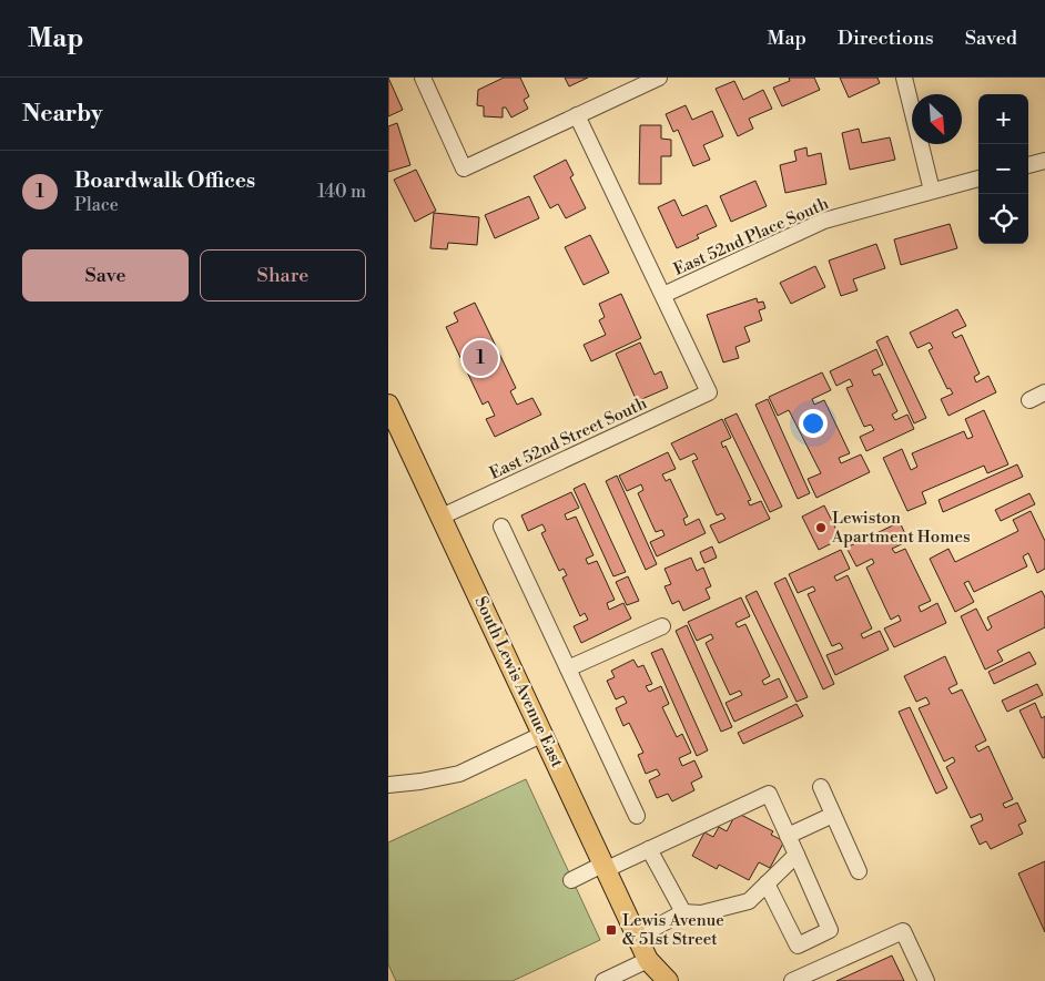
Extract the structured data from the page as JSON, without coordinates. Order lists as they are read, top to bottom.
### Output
{
  "streets": {
    "main road": ["South Lewis Avenue East"],
    "street": ["East 52nd Place South", "East 52nd Street South"]
  },
  "crossings": [
    ["East 52nd Place South", "East 52nd Street South"],
    ["East 52nd Street South", "South Lewis Avenue East"]
  ],
  "places": {
    "other": ["Lewiston Apartment Homes"],
    "transit": ["Lewis Avenue & 51st Street"]
  },
  "north": "bottom right",
  "page": {
    "header": "Map",
    "nav": ["Map", "Directions", "Saved"],
    "heading": "Nearby",
    "map_buttons": ["+", "−"],
    "list": [
      {
        "mark": "1",
        "name": "Boardwalk Offices",
        "note": "Place",
        "value": "140 m"
      }
    ],
    "buttons": ["Save", "Share"],
    "pins": "1"
  }
}
